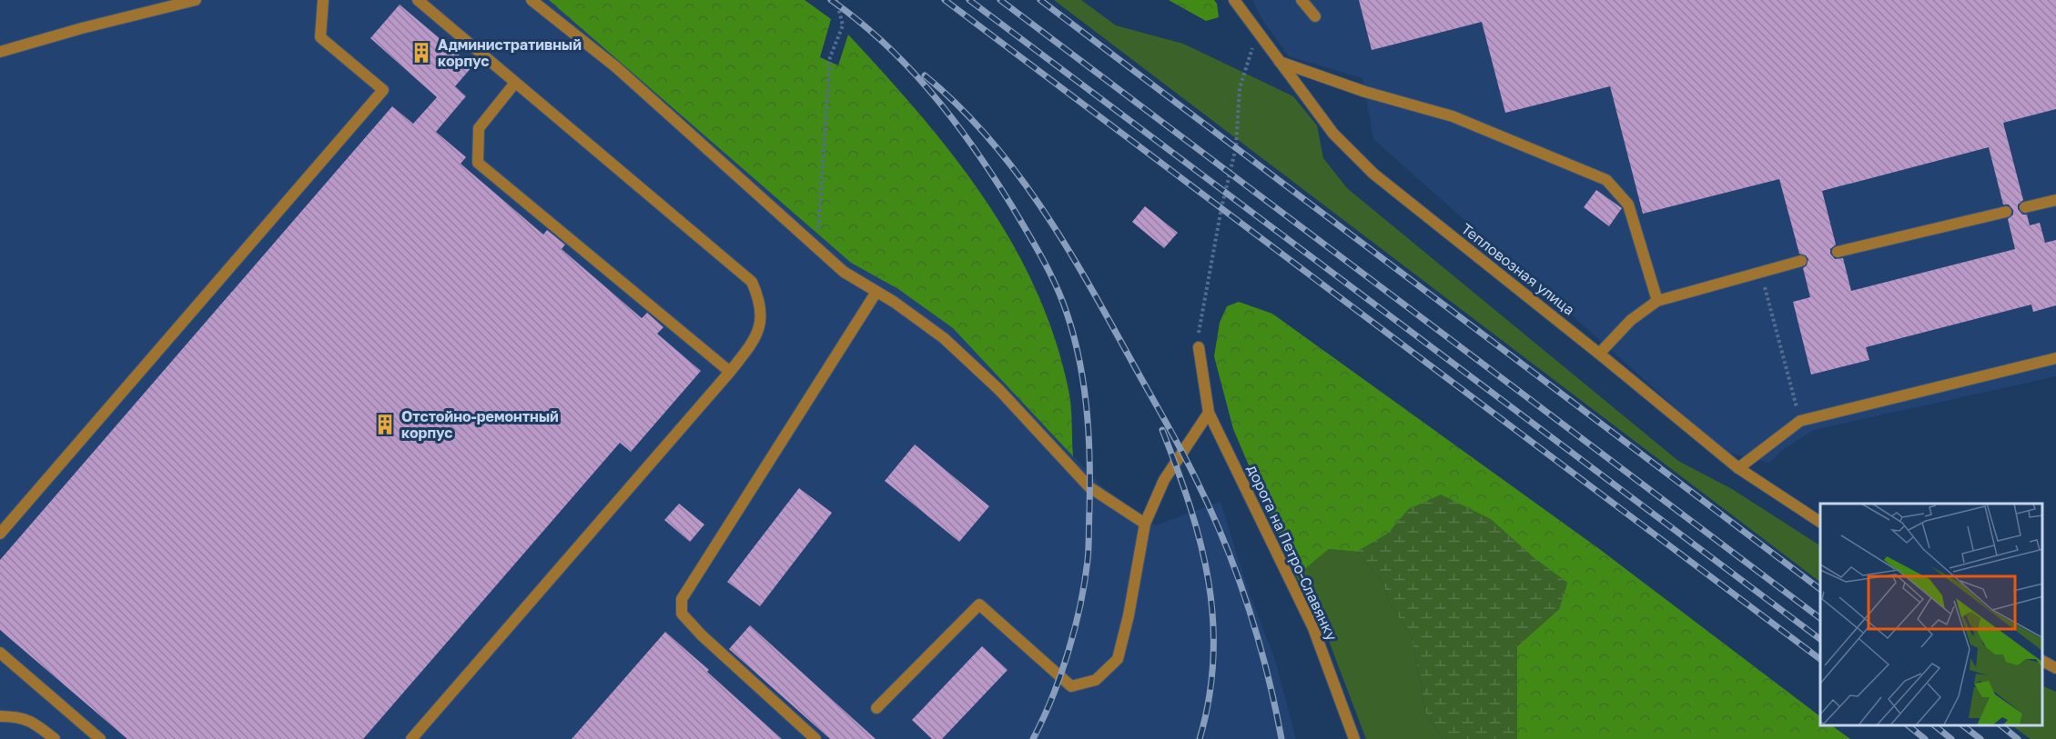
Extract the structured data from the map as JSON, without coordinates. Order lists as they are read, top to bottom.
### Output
{
  "streets": {
    "street": ["Тепловозная улица", "дорога на Петро-Славянку"]
  },
  "places": {
    "building": ["Административный корпус", "Отстойно-ремонтный корпус"]
  }
}
